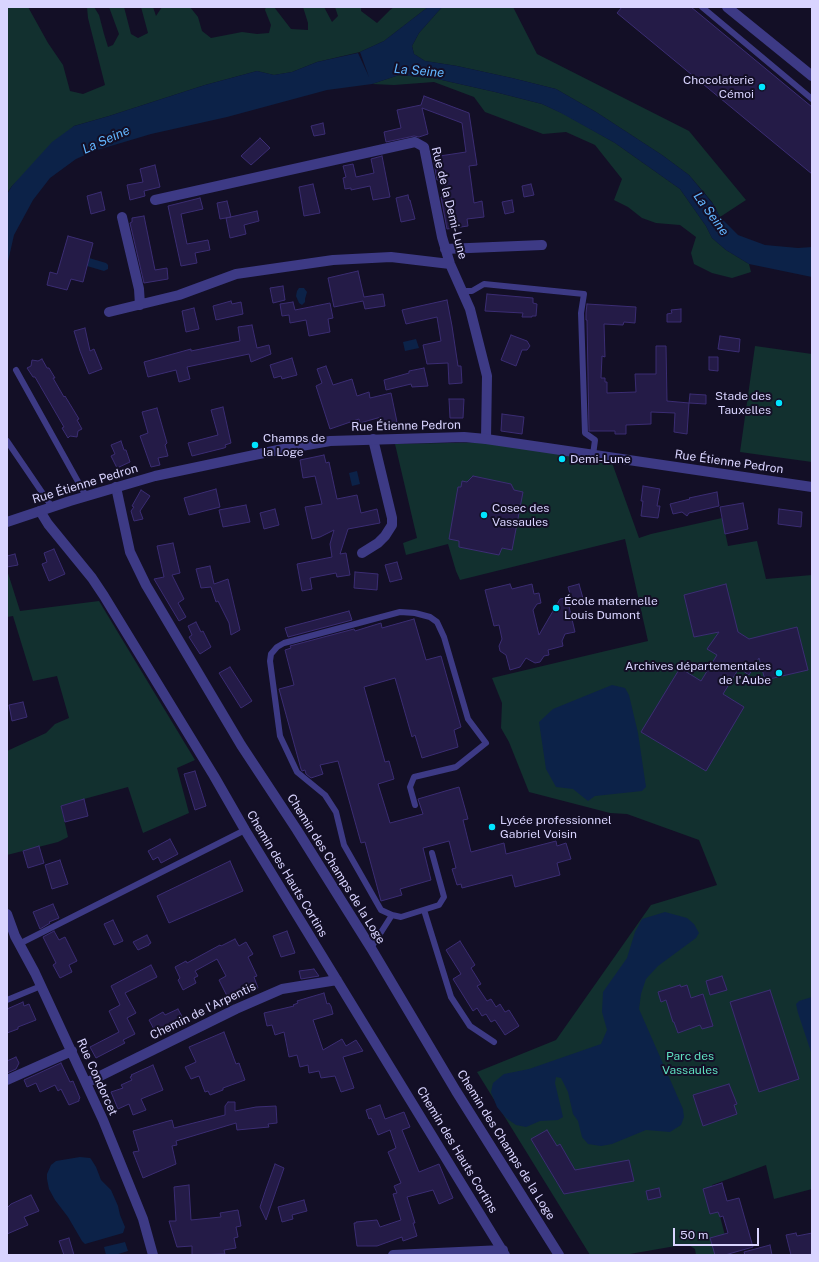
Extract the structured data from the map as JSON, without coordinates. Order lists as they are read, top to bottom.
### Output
{
  "streets": {
    "street": [
      "Rue de la Demi-Lune",
      "Rue Étienne Pedron",
      "Chemin des Champs de la Loge",
      "Chemin des Hauts Cortins",
      "Chemin de l'Arpentis",
      "Rue Condorcet"
    ]
  },
  "crossings": [
    ["Rue de la Demi-Lune", "Rue Étienne Pedron"],
    ["Rue Étienne Pedron", "Chemin des Champs de la Loge"],
    ["Rue Étienne Pedron", "Chemin des Hauts Cortins"],
    ["Chemin des Hauts Cortins", "Chemin de l'Arpentis"],
    ["Chemin de l'Arpentis", "Rue Condorcet"]
  ],
  "water": ["La Seine"],
  "parks": ["Parc des Vassaules"],
  "places": [
    "Chocolaterie Cémoi",
    "Stade des Tauxelles",
    "Champs de la Loge",
    "Demi-Lune",
    "Cosec des Vassaules",
    "École maternelle Louis Dumont",
    "Archives départementales de l'Aube",
    "Lycée professionnel Gabriel Voisin"
  ],
  "scale_bar": "50 m"
}
